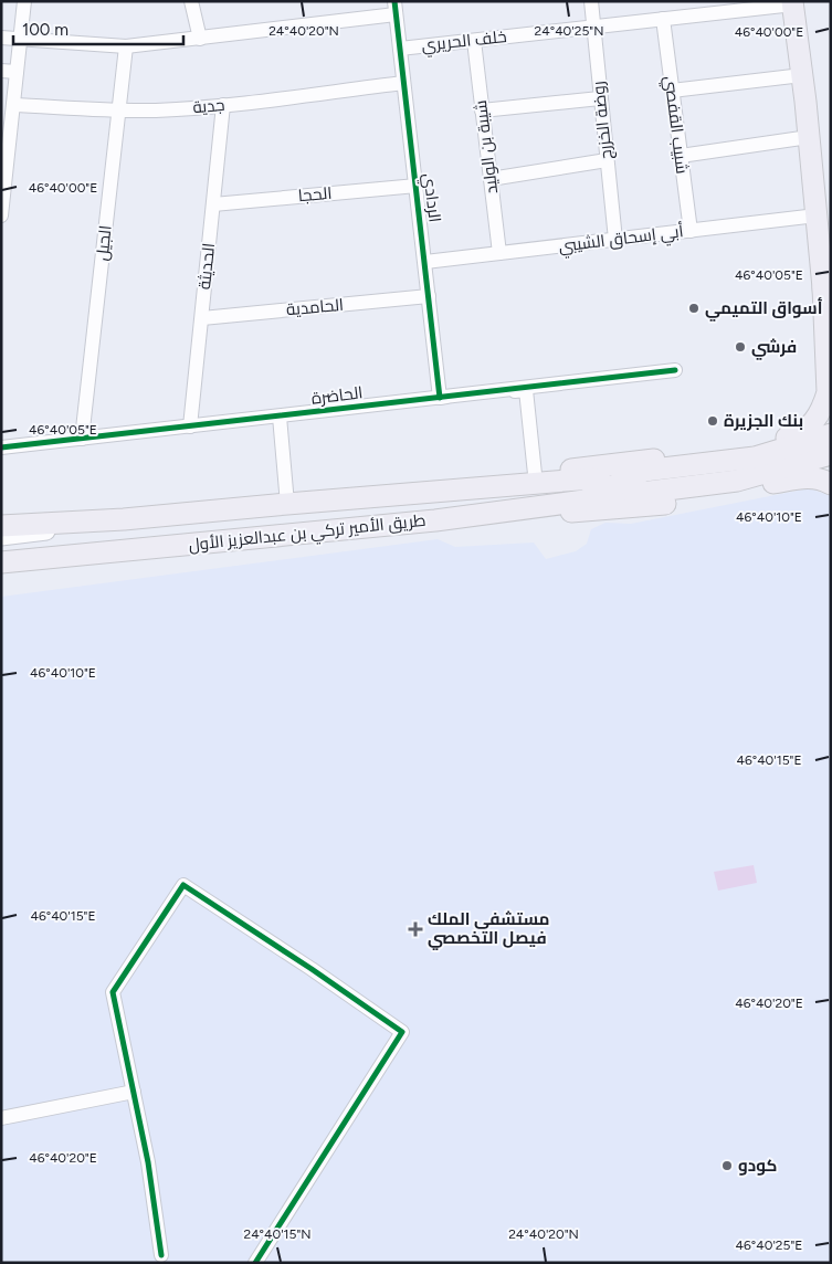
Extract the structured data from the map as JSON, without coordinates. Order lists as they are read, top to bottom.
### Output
{
  "streets": {
    "main road": ["طريق الأمير تركي بن عبدالعزيز الأول"],
    "street": [
      "خلف الحريري",
      "جدية",
      "روضة الخزرج",
      "شبيب القفصي",
      "شيبة بن الوليد",
      "الحجا",
      "الردادي",
      "أبي إسحاق الشيبي",
      "الجيل",
      "الحديثة",
      "الحامدية",
      "الحاضرة"
    ]
  },
  "crossings": [
    ["خلف الحريري", "روضة الخزرج"],
    ["خلف الحريري", "شبيب القفصي"],
    ["خلف الحريري", "شيبة بن الوليد"],
    ["خلف الحريري", "الردادي"],
    ["جدية", "الردادي"],
    ["جدية", "الجيل"],
    ["جدية", "الحديثة"],
    ["روضة الخزرج", "أبي إسحاق الشيبي"],
    ["شبيب القفصي", "أبي إسحاق الشيبي"],
    ["شيبة بن الوليد", "أبي إسحاق الشيبي"],
    ["الحجا", "الردادي"],
    ["الحجا", "الحديثة"],
    ["الردادي", "أبي إسحاق الشيبي"],
    ["الردادي", "الحامدية"],
    ["الردادي", "الحاضرة"],
    ["الجيل", "الحاضرة"],
    ["الحديثة", "الحامدية"],
    ["الحديثة", "الحاضرة"]
  ],
  "places": {
    "other": [
      "أسواق التميمي",
      "فرشي",
      "بنك الجزيرة",
      "كودو"
    ],
    "health": ["مستشفى الملك فيصل التخصصي"]
  },
  "scale_bar": "100 m",
  "coordinates": [
    "24°40'20\"N",
    "24°40'25\"N",
    "46°40'00\"E",
    "46°40'05\"E",
    "46°40'10\"E",
    "46°40'15\"E",
    "46°40'20\"E",
    "24°40'15\"N",
    "46°40'25\"E"
  ]
}
